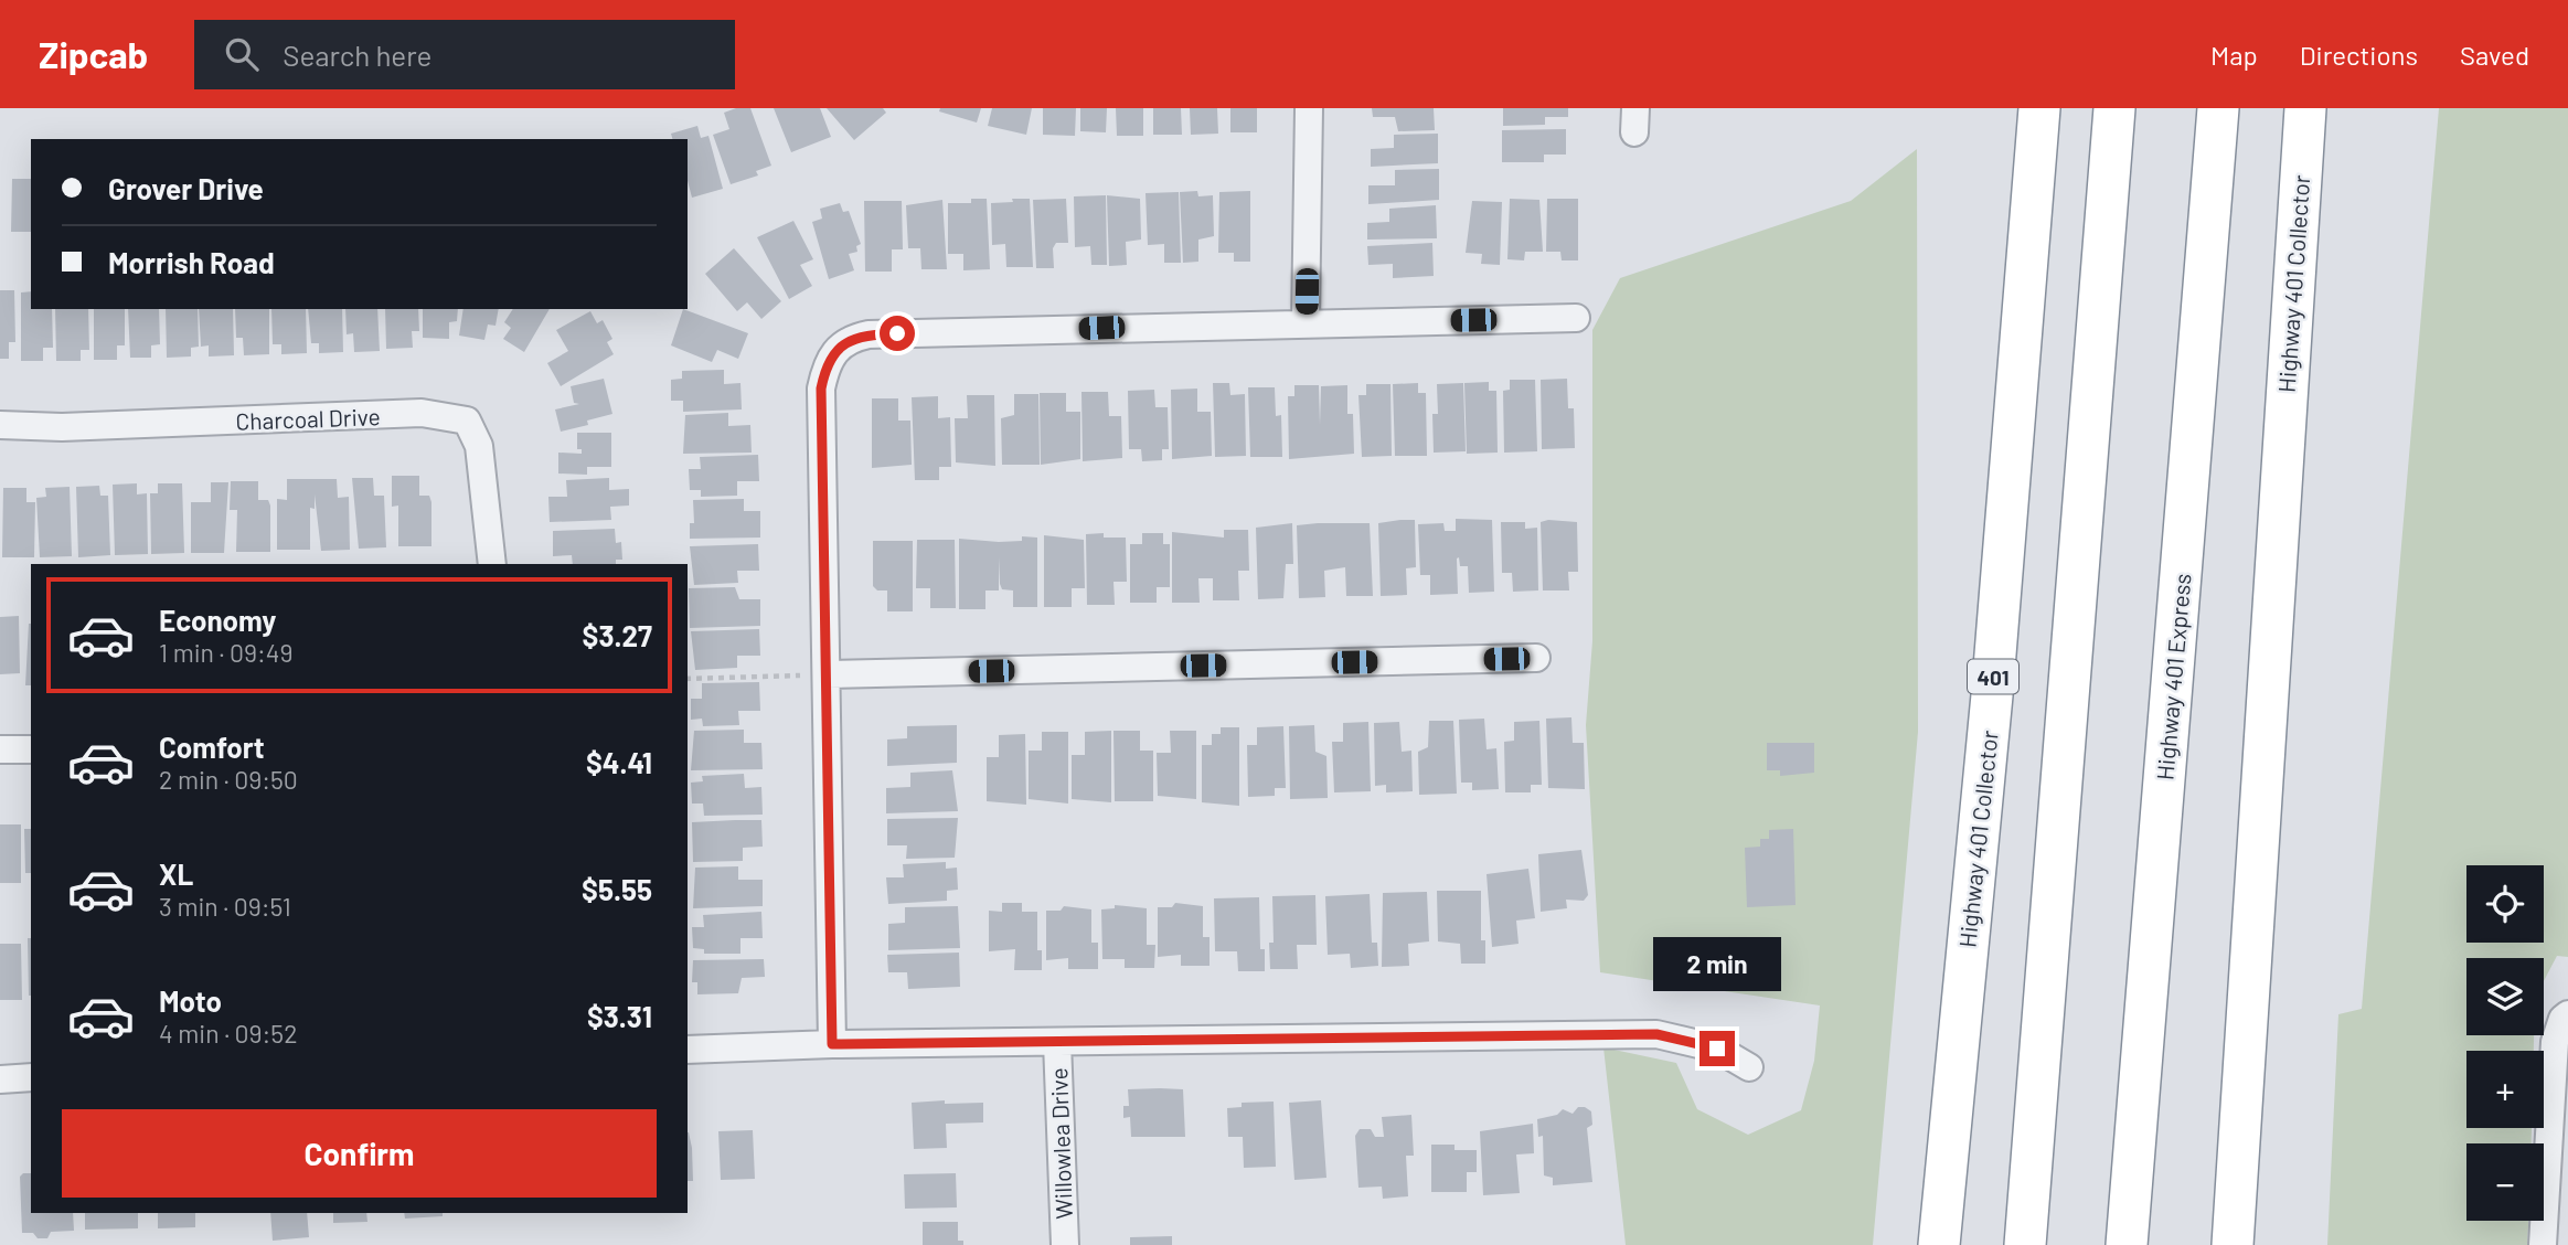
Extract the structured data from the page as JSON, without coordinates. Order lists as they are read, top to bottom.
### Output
{
  "streets": {
    "highway": ["Highway 401 Collector", "401", "Highway 401 Express"],
    "street": ["Charcoal Drive", "Willowlea Drive"]
  },
  "page": {
    "header": "Zipcab",
    "search": "Search here",
    "nav": ["Map", "Directions", "Saved"],
    "banner": ["Grover Drive", "Morrish Road"],
    "list": [
      {
        "name": "Economy",
        "note": "1 min · 09:49",
        "value": "$3.27"
      },
      {
        "name": "Comfort",
        "note": "2 min · 09:50",
        "value": "$4.41"
      },
      {
        "name": "XL",
        "note": "3 min · 09:51",
        "value": "$5.55"
      },
      {
        "name": "Moto",
        "note": "4 min · 09:52",
        "value": "$3.31"
      }
    ],
    "map_buttons": ["+", "−"],
    "bubble": "2 min",
    "buttons": "Confirm"
  }
}
